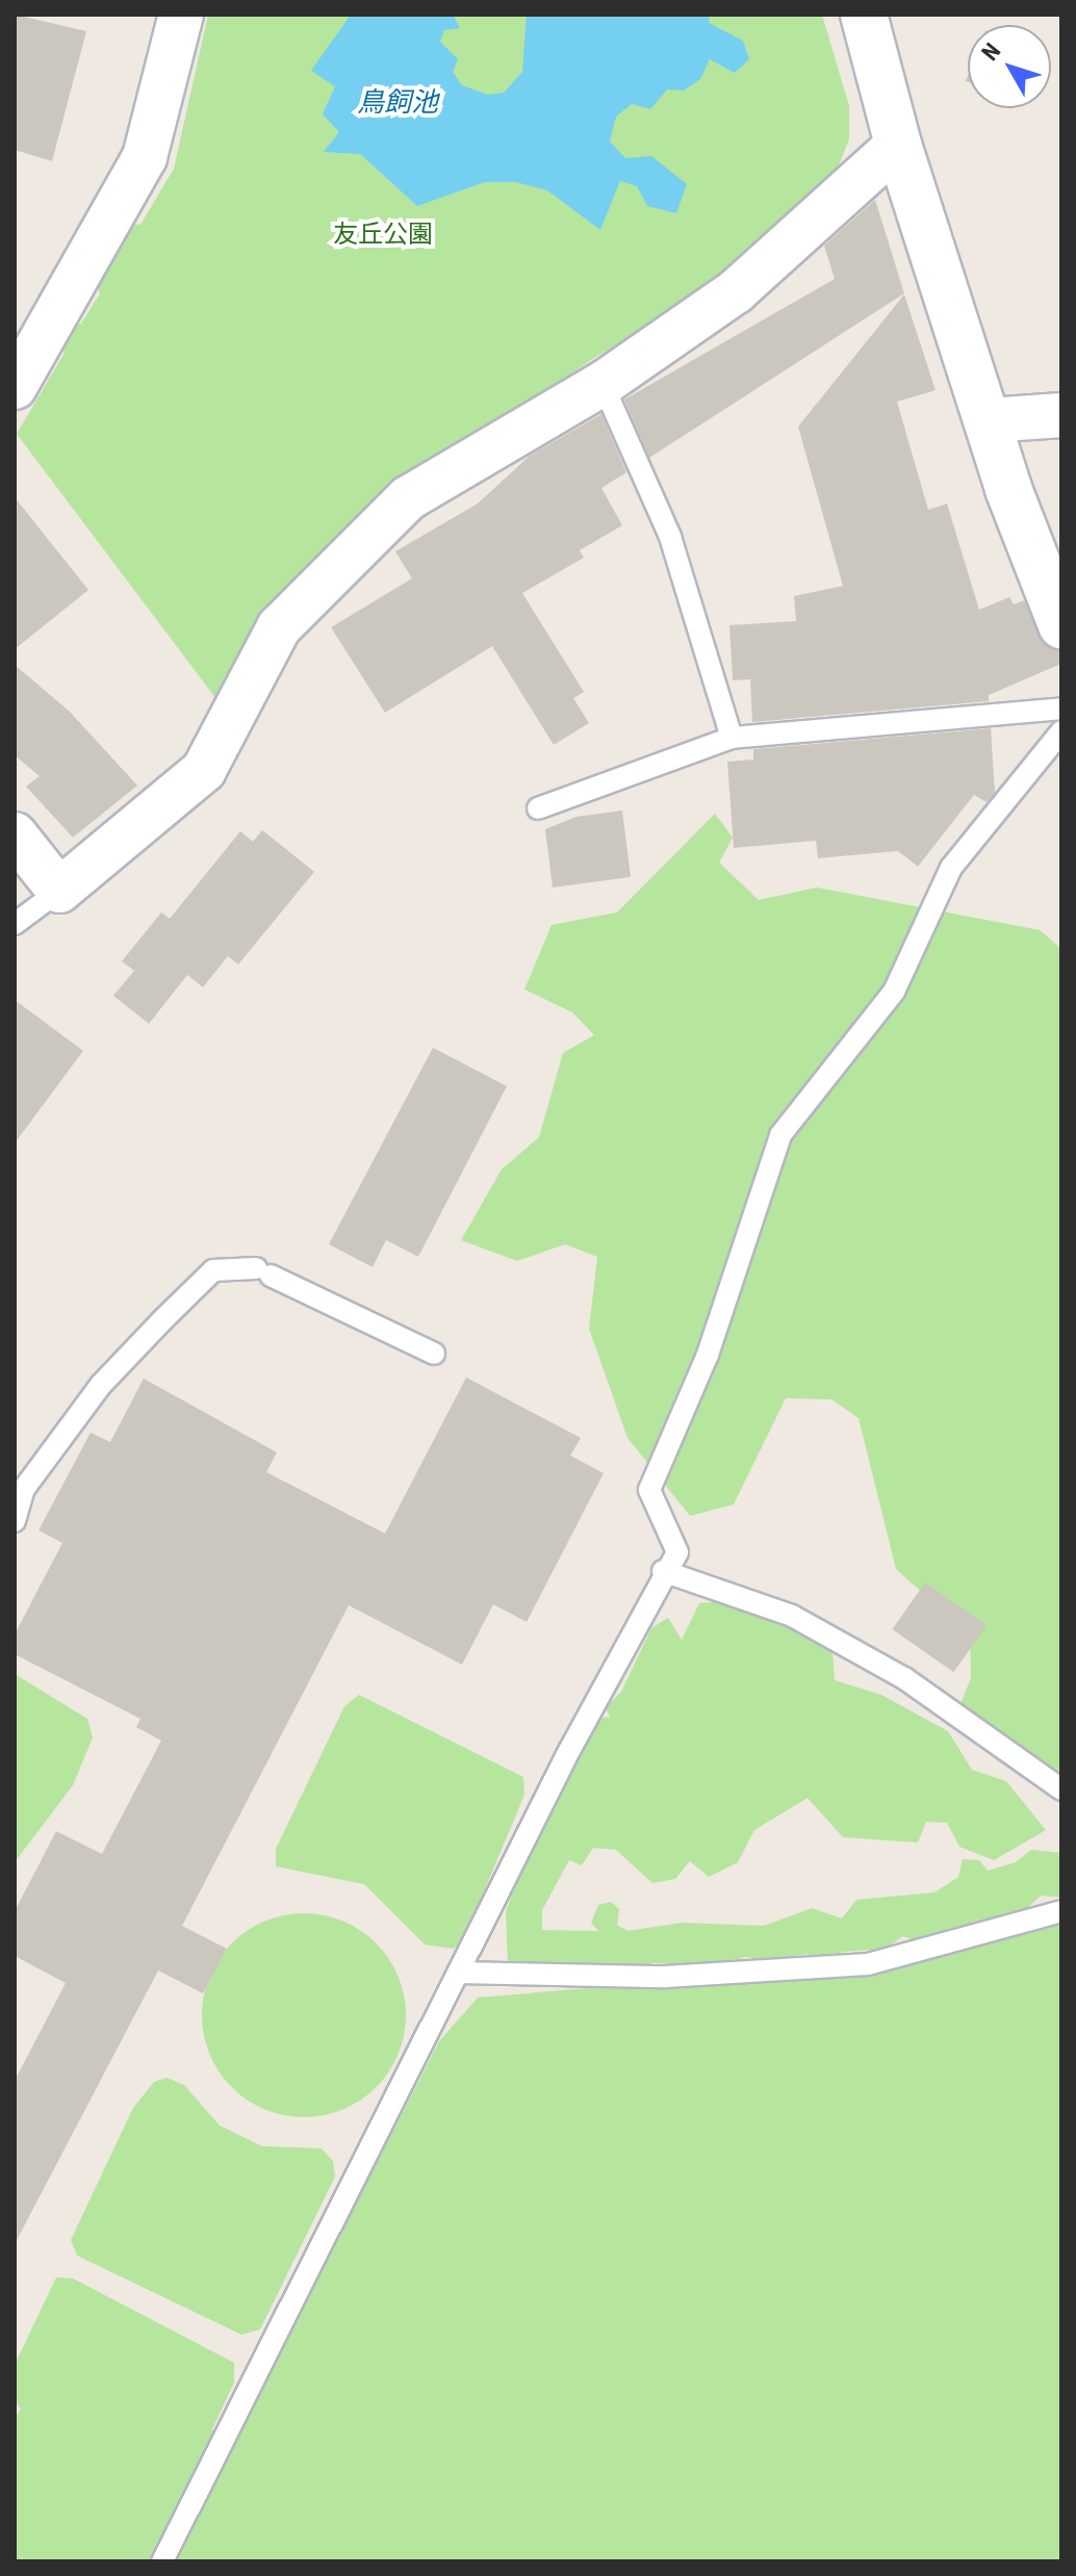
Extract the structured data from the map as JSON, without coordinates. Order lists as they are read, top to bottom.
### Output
{
  "water": ["鳥飼池"],
  "parks": ["友丘公園"],
  "north": "top left"
}
